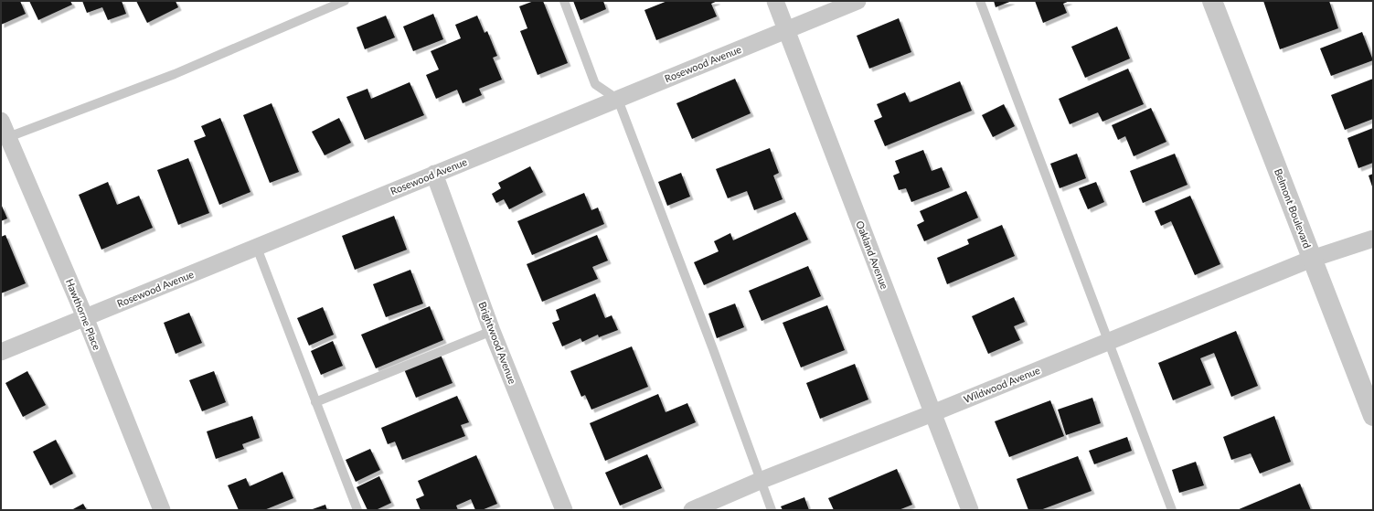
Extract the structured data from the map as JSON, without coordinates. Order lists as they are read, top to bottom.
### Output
{
  "streets": {
    "street": [
      "Rosewood Avenue",
      "Belmont Boulevard",
      "Oakland Avenue",
      "Hawthorne Place",
      "Brightwood Avenue",
      "Wildwood Avenue"
    ]
  },
  "crossings": [
    ["Rosewood Avenue", "Oakland Avenue"],
    ["Rosewood Avenue", "Hawthorne Place"],
    ["Rosewood Avenue", "Brightwood Avenue"],
    ["Belmont Boulevard", "Wildwood Avenue"],
    ["Oakland Avenue", "Wildwood Avenue"]
  ]
}
